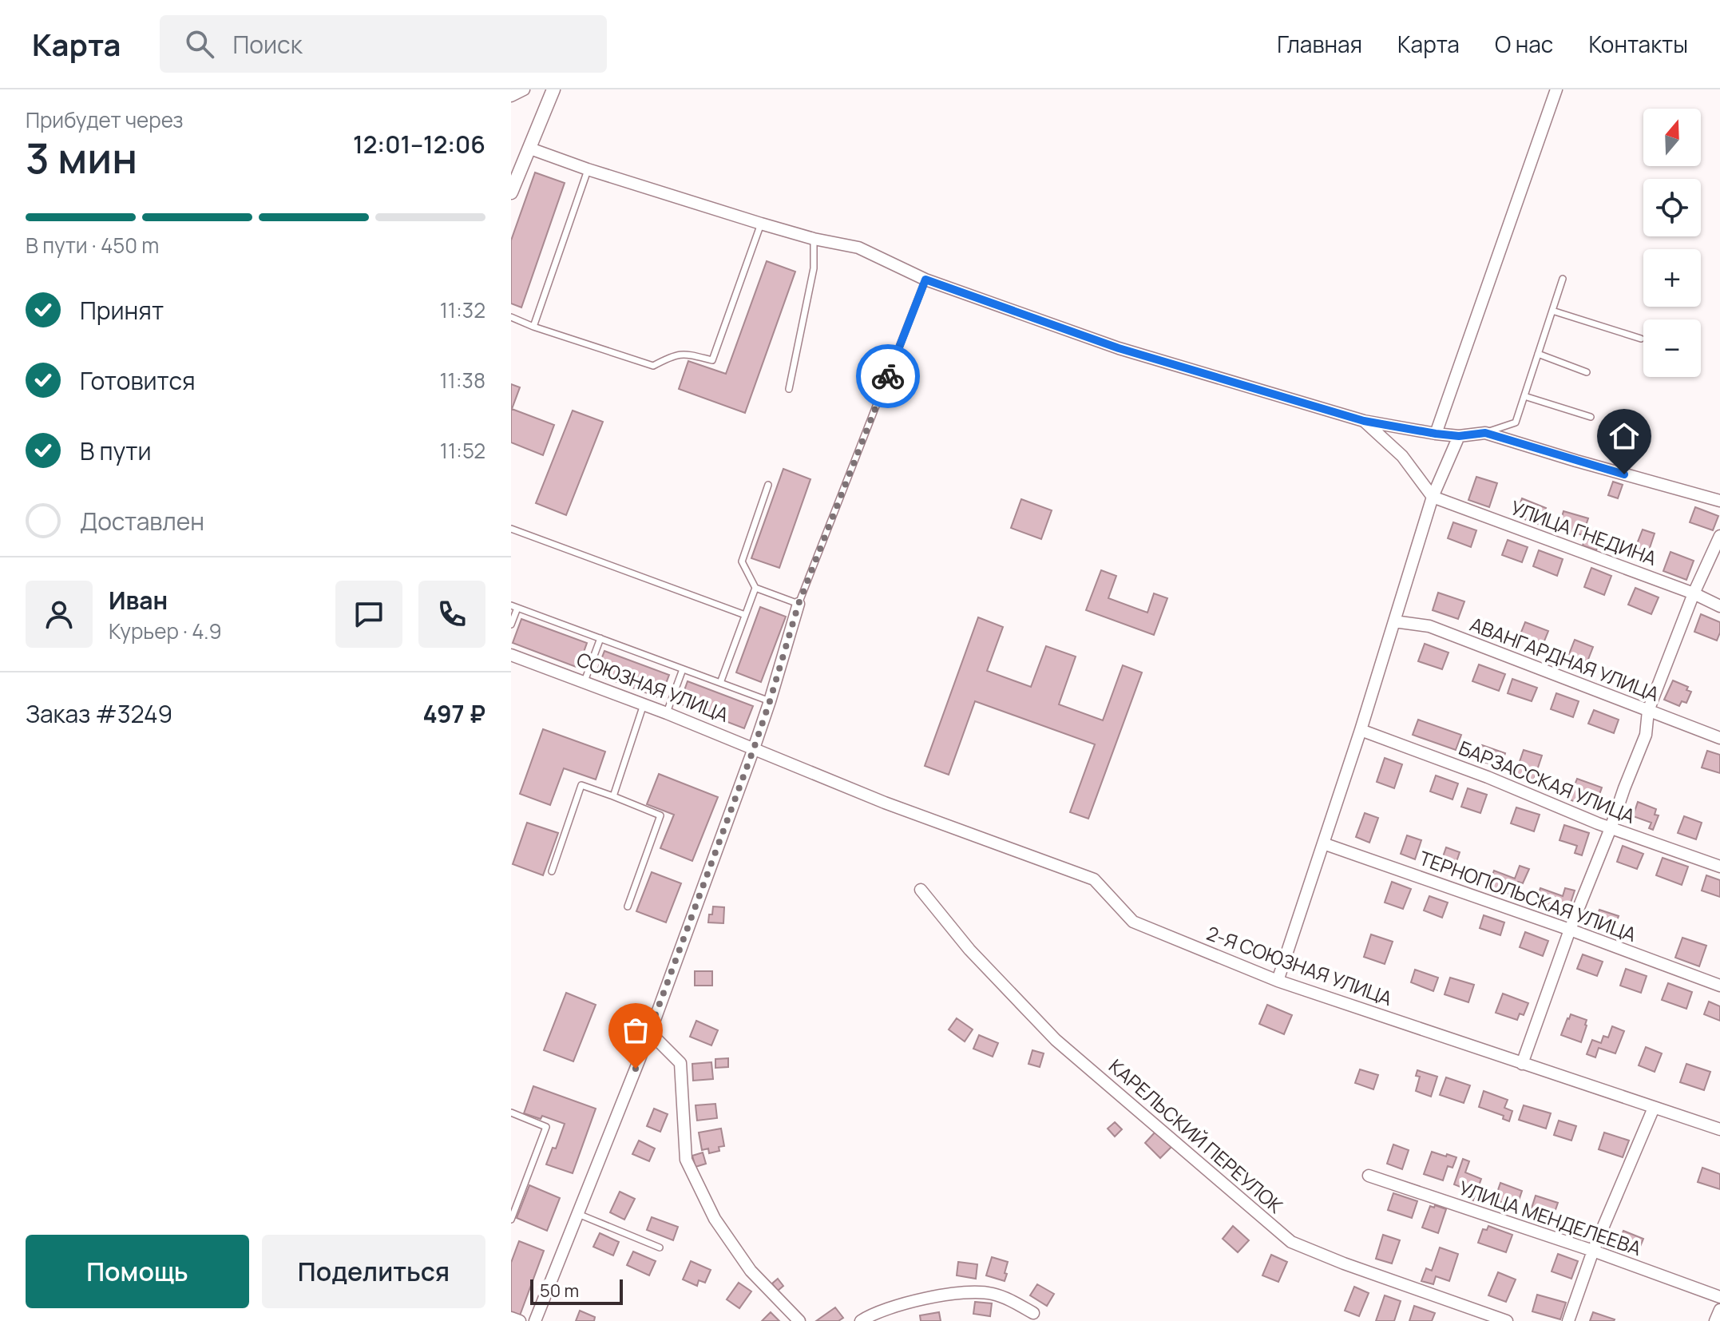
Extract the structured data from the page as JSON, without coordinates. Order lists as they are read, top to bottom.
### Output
{
  "streets": {
    "street": [
      "УЛИЦА ГНЕДИНА",
      "АВАНГАРДНАЯ УЛИЦА",
      "СОЮЗНАЯ УЛИЦА",
      "БАРЗАССКАЯ УЛИЦА",
      "ТЕРНОПОЛЬСКАЯ УЛИЦА",
      "2-Я СОЮЗНАЯ УЛИЦА",
      "КАРЕЛЬСКИЙ ПЕРЕУЛОК",
      "УЛИЦА МЕНДЕЛЕЕВА"
    ]
  },
  "crossings": [
    ["СОЮЗНАЯ УЛИЦА", "2-Я СОЮЗНАЯ УЛИЦА"]
  ],
  "scale_bar": "50 m",
  "north": "top",
  "page": {
    "header": "Карта",
    "search": "Поиск",
    "nav": [
      "Главная",
      "Карта",
      "О нас",
      "Контакты"
    ],
    "heading": ["3 мин", "Прибудет через", "12:01–12:06"],
    "panel": [
      "Иван",
      "Курьер · 4.9",
      "Заказ #3249",
      "497 ₽"
    ],
    "map_buttons": ["+", "−"],
    "bar": "В пути · 450 m",
    "list": [
      ["Принят", "11:32"],
      ["Готовится", "11:38"],
      ["В пути", "11:52"],
      "Доставлен"
    ],
    "buttons": ["Помощь", "Поделиться"],
    "scale": "50 m"
  }
}
